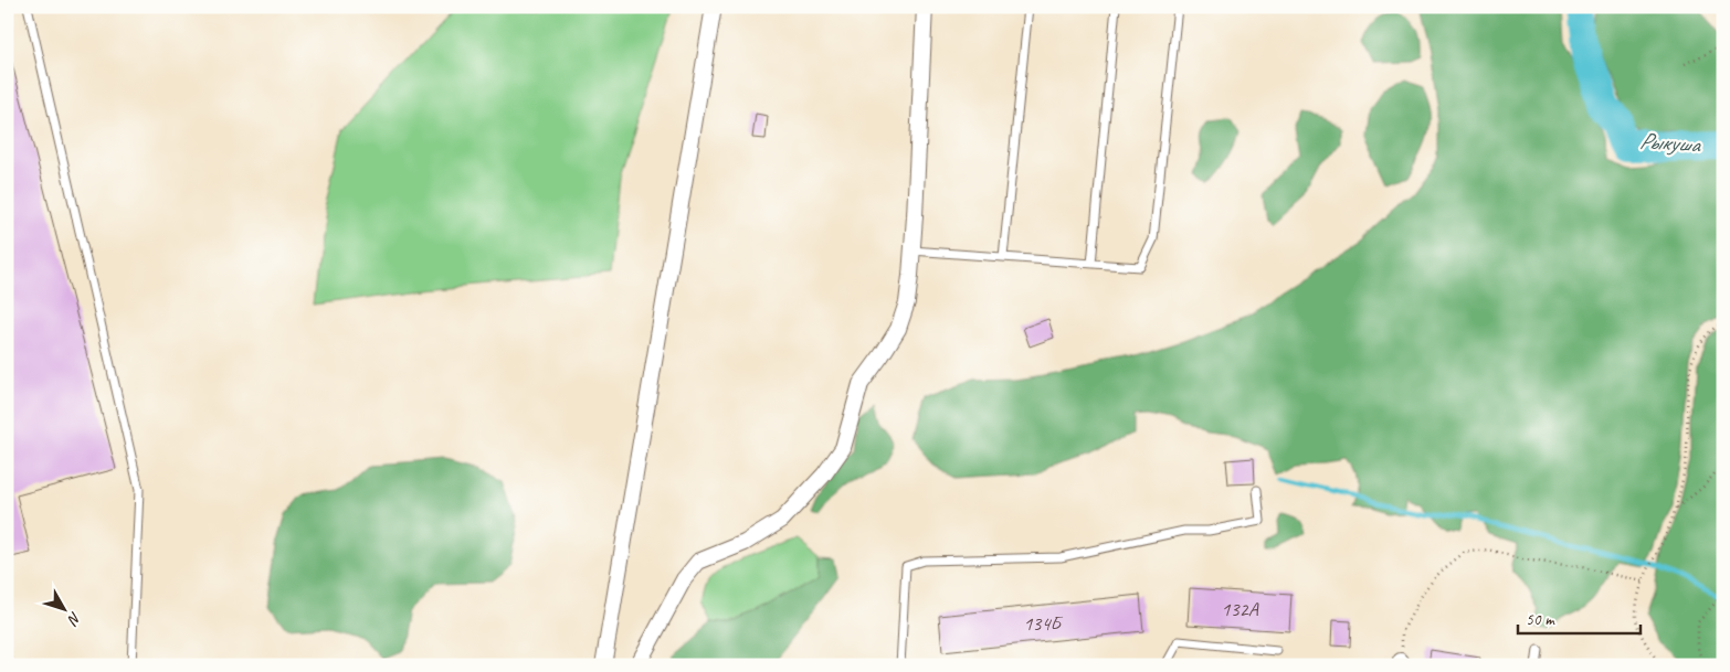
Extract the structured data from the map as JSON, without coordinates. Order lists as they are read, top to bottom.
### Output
{
  "water": ["Рыкуша"],
  "house_numbers": ["132А", "134Б"],
  "scale_bar": "50 m",
  "north": "bottom right"
}
